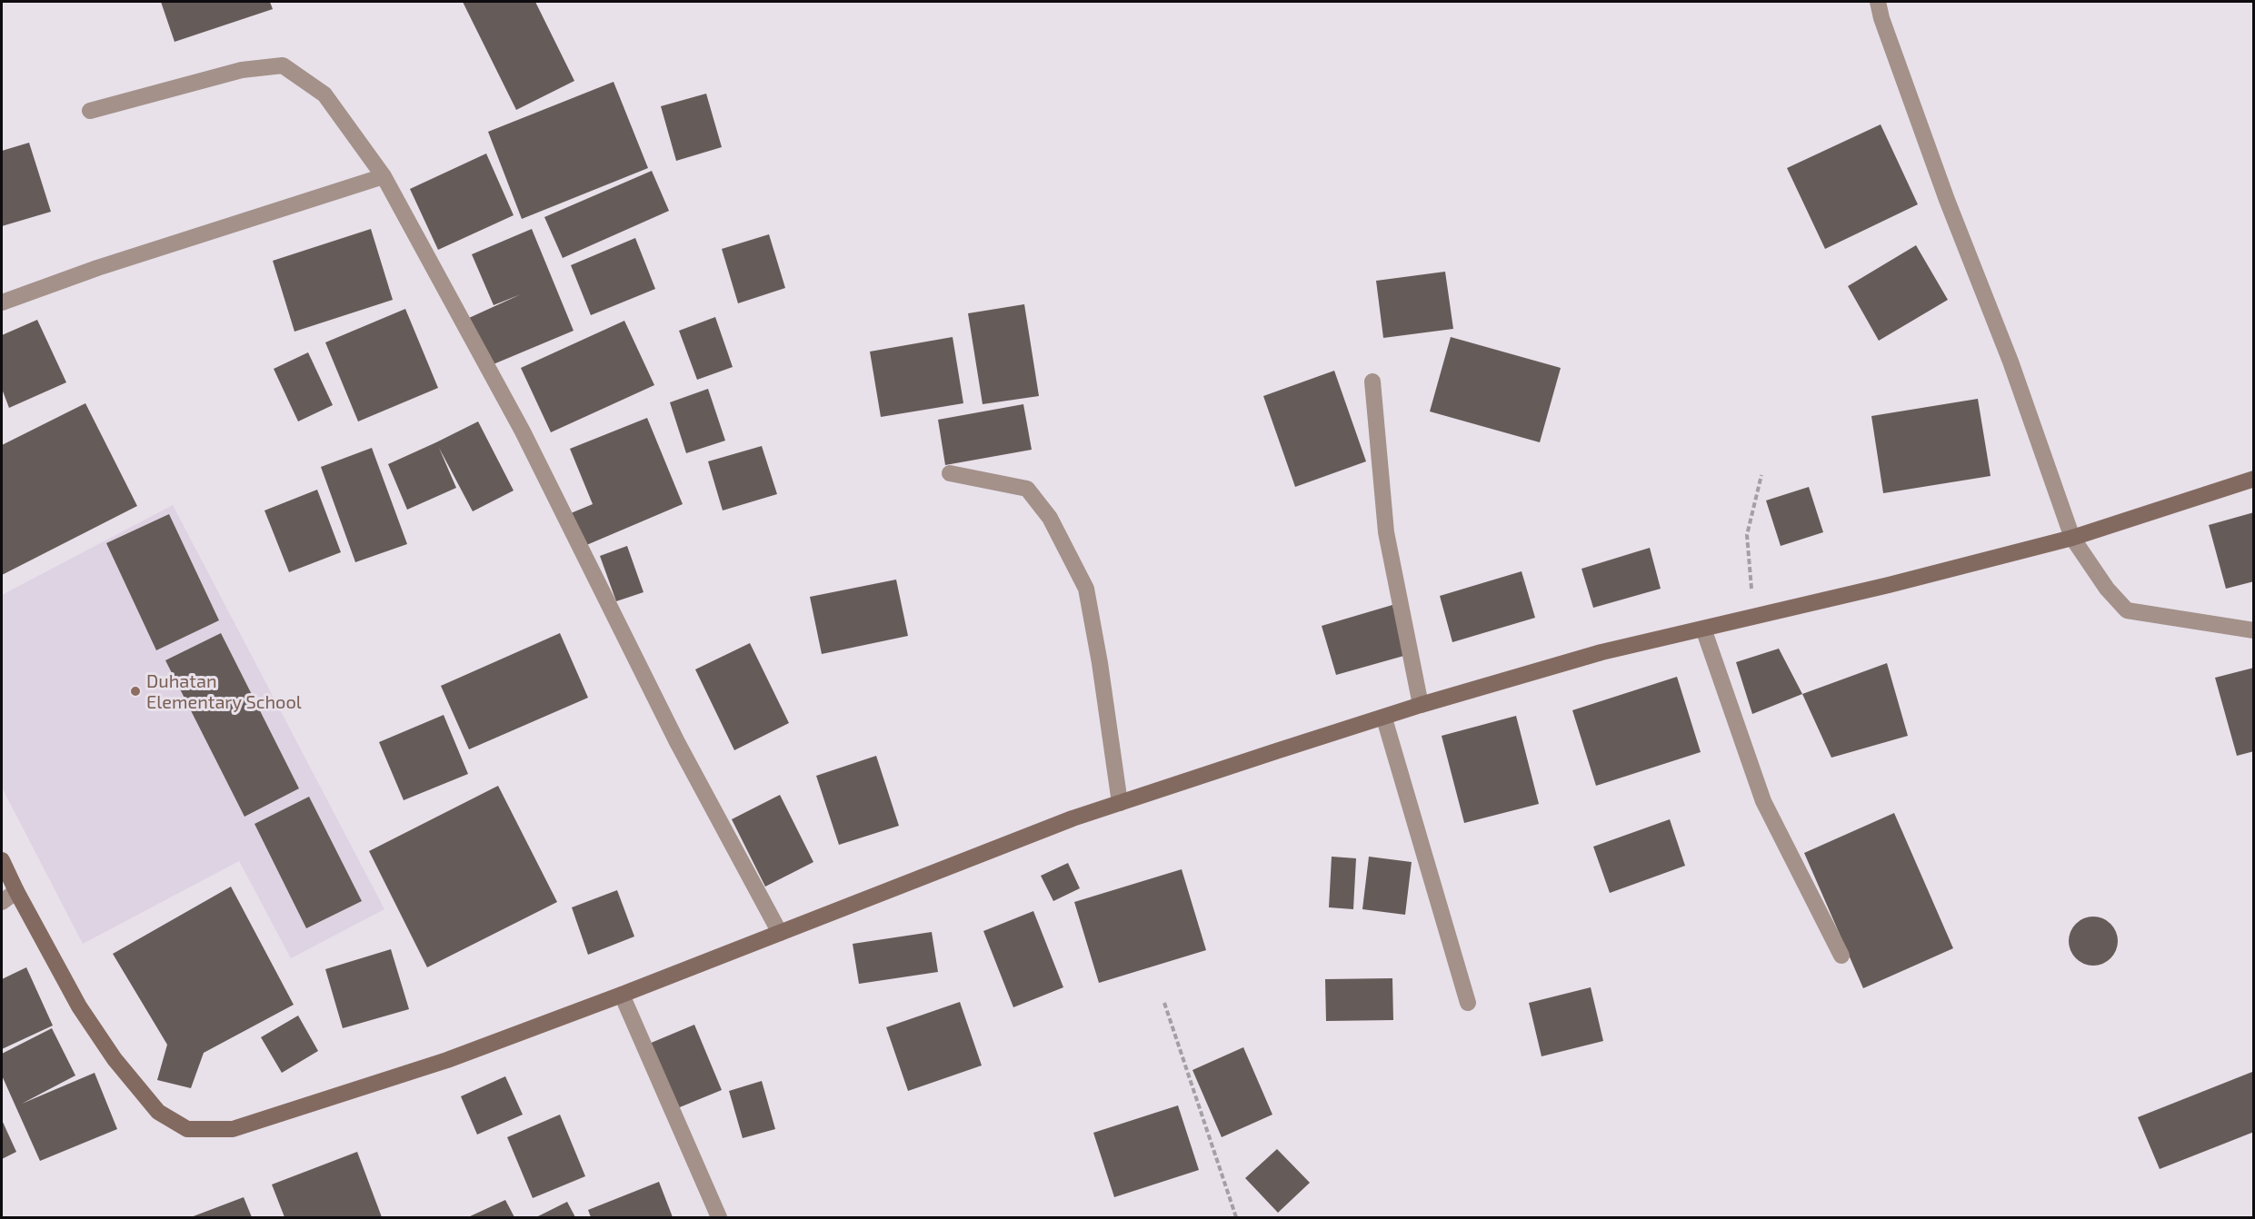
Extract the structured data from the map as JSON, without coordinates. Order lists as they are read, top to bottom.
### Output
{
  "places": ["Duhatan Elementary School"]
}
